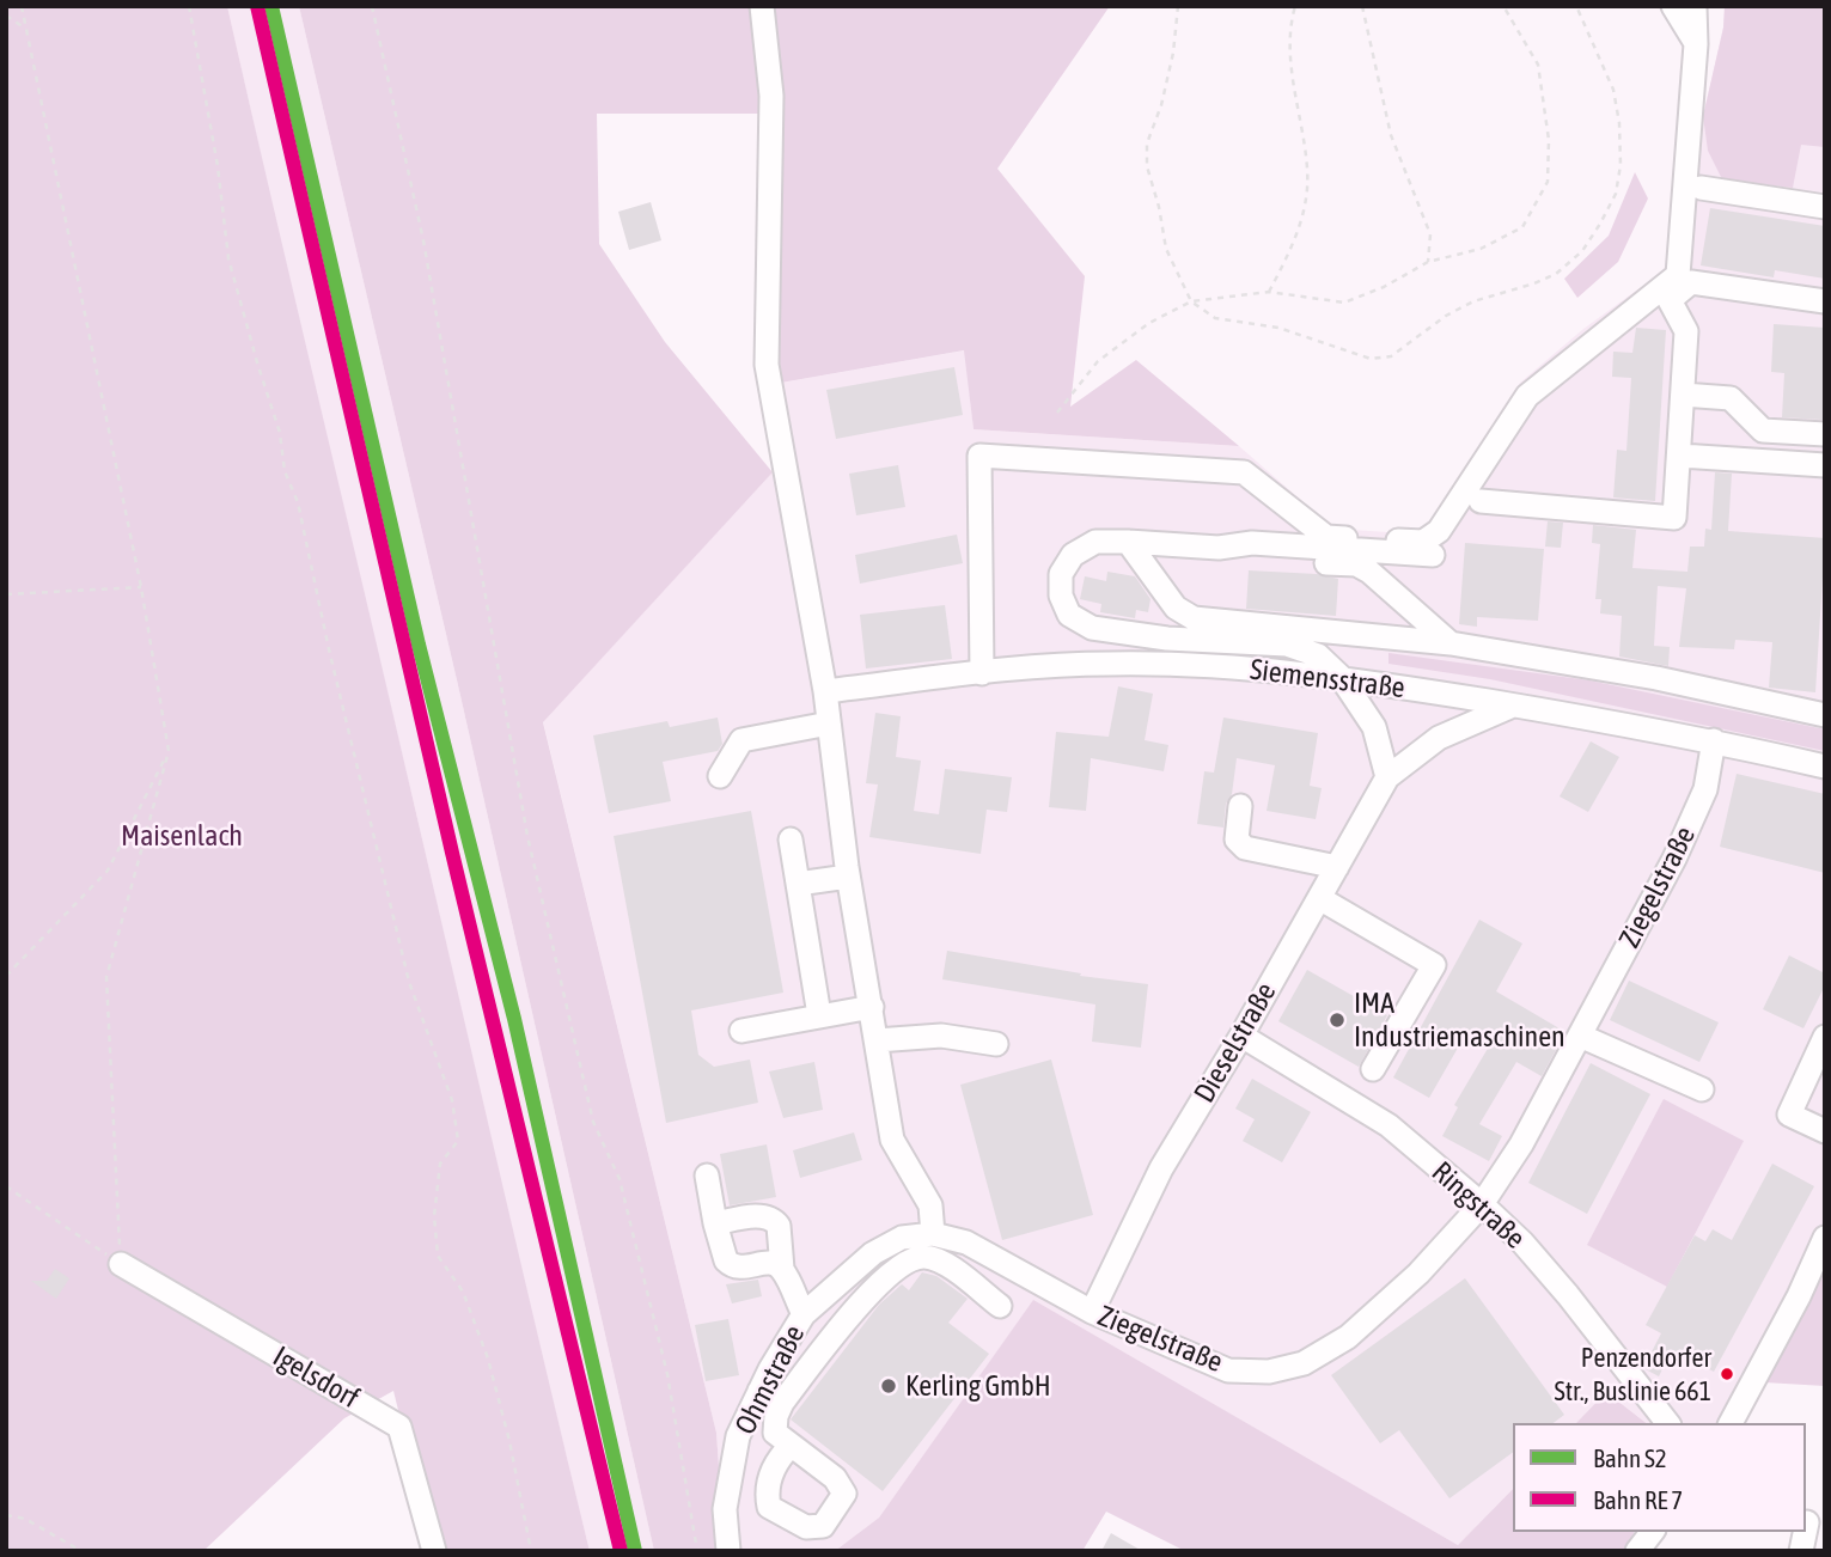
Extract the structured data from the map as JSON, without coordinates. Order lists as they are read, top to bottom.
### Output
{
  "streets": {
    "street": [
      "Siemensstraße",
      "Ziegelstraße",
      "Dieselstraße",
      "Ringstraße",
      "Igelsdorf",
      "Ohmstraße"
    ]
  },
  "crossings": [
    ["Siemensstraße", "Ziegelstraße"],
    ["Siemensstraße", "Dieselstraße"],
    ["Ziegelstraße", "Dieselstraße"],
    ["Ziegelstraße", "Ringstraße"],
    ["Ziegelstraße", "Ohmstraße"],
    ["Dieselstraße", "Ringstraße"]
  ],
  "parks": ["Maisenlach"],
  "places": ["IMA Industriemaschinen", "Penzendorfer Str., Buslinie 661", "Kerling GmbH"],
  "lines": ["rail line S2"],
  "legend": ["Bahn S2", "Bahn RE 7"]
}
